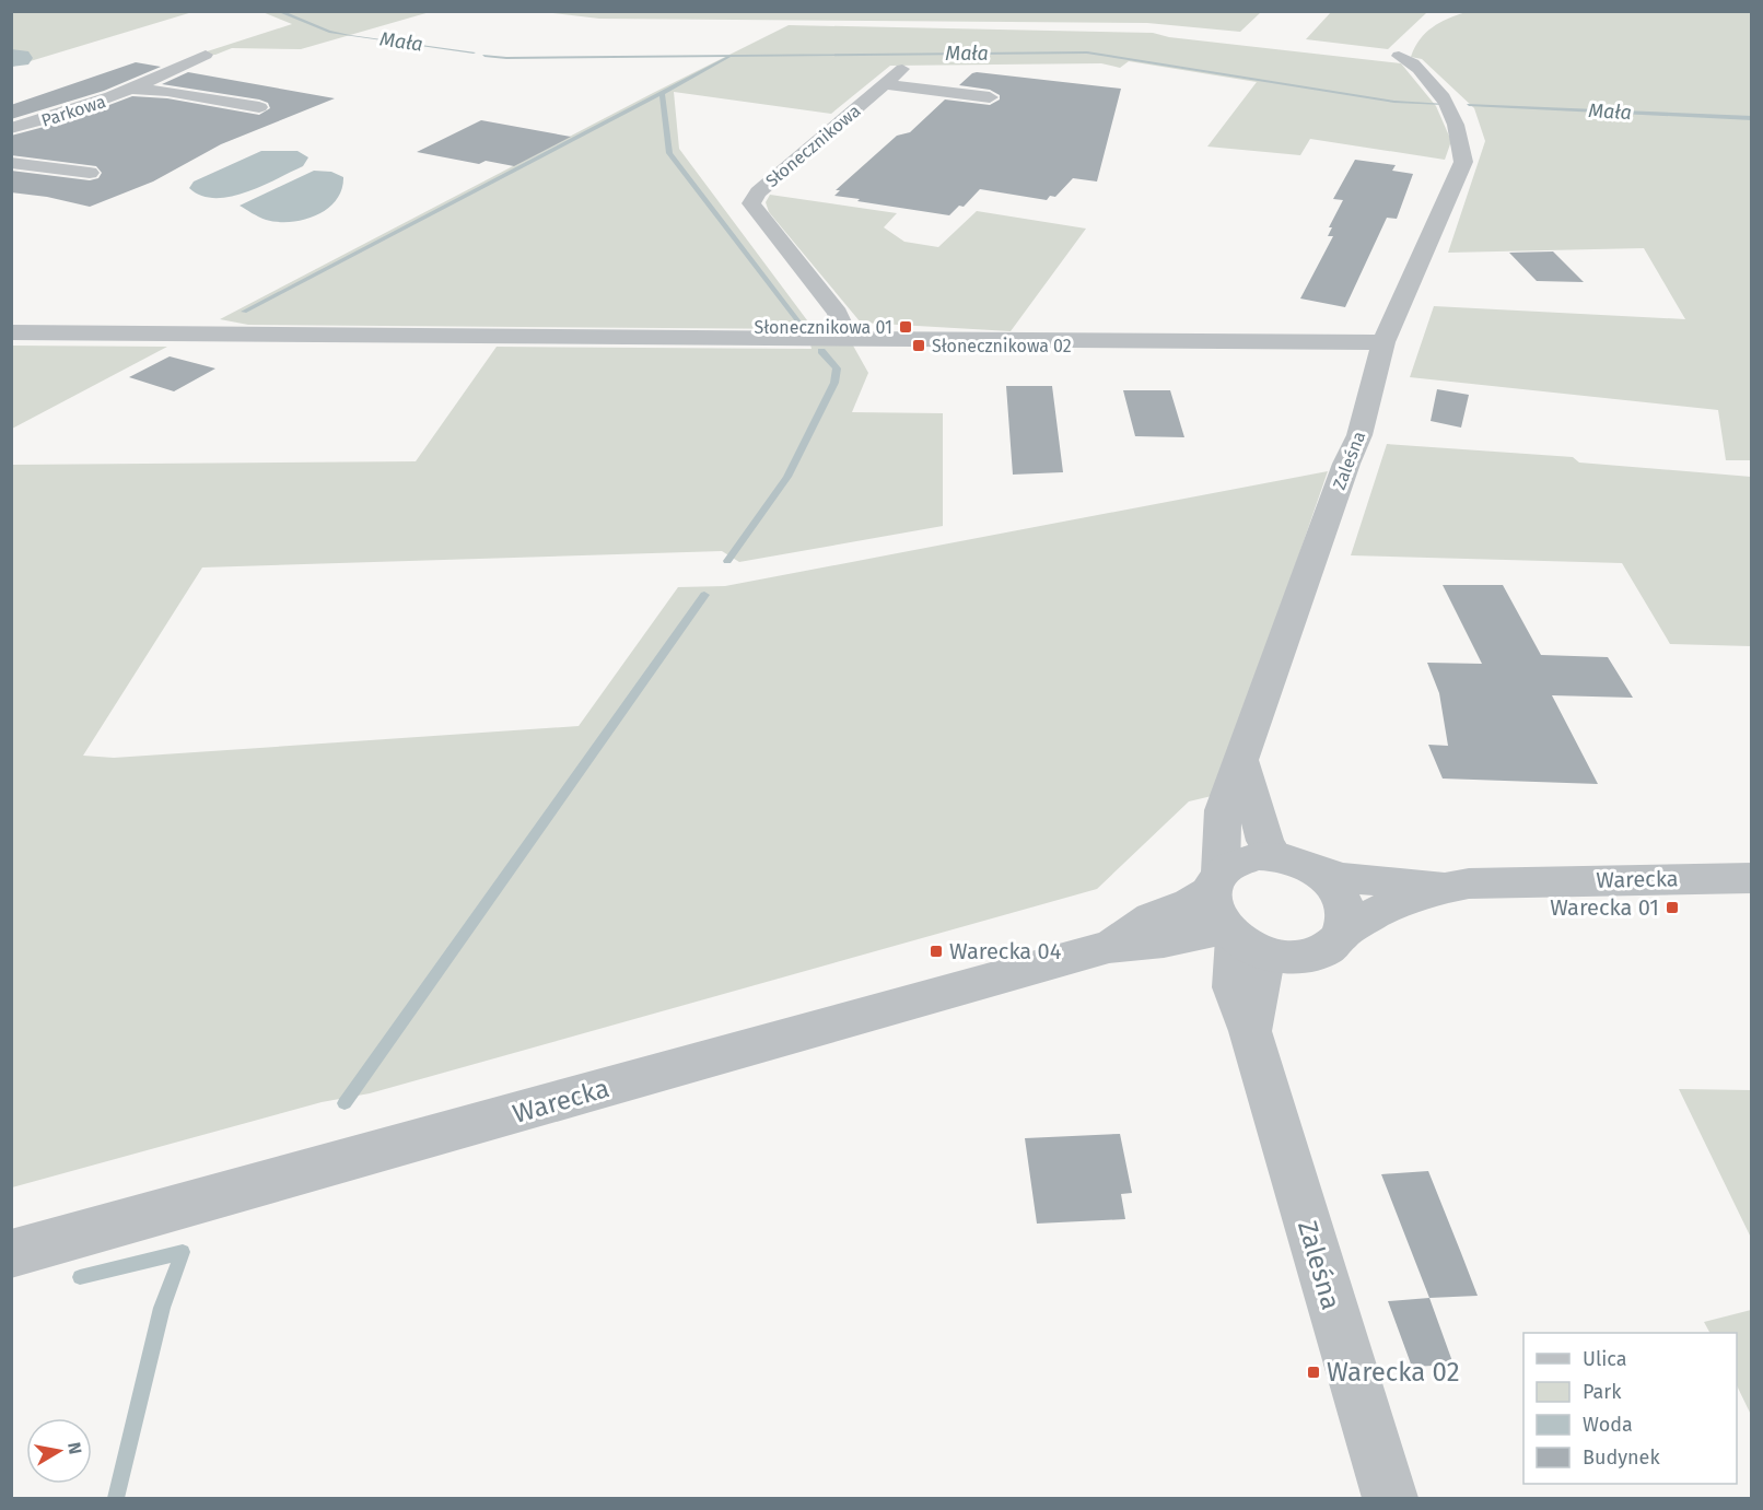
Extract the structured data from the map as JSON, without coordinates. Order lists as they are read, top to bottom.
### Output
{
  "streets": {
    "street": [
      "Parkowa",
      "Słonecznikowa",
      "Zaleśna",
      "Warecka"
    ]
  },
  "crossings": [
    ["Zaleśna", "Warecka"]
  ],
  "water": ["Mała"],
  "places": {
    "transit": [
      "Słonecznikowa 01",
      "Słonecznikowa 02",
      "Warecka 01",
      "Warecka 04",
      "Warecka 02"
    ]
  },
  "legend": [
    "Ulica",
    "Park",
    "Woda",
    "Budynek"
  ],
  "north": "right"
}
